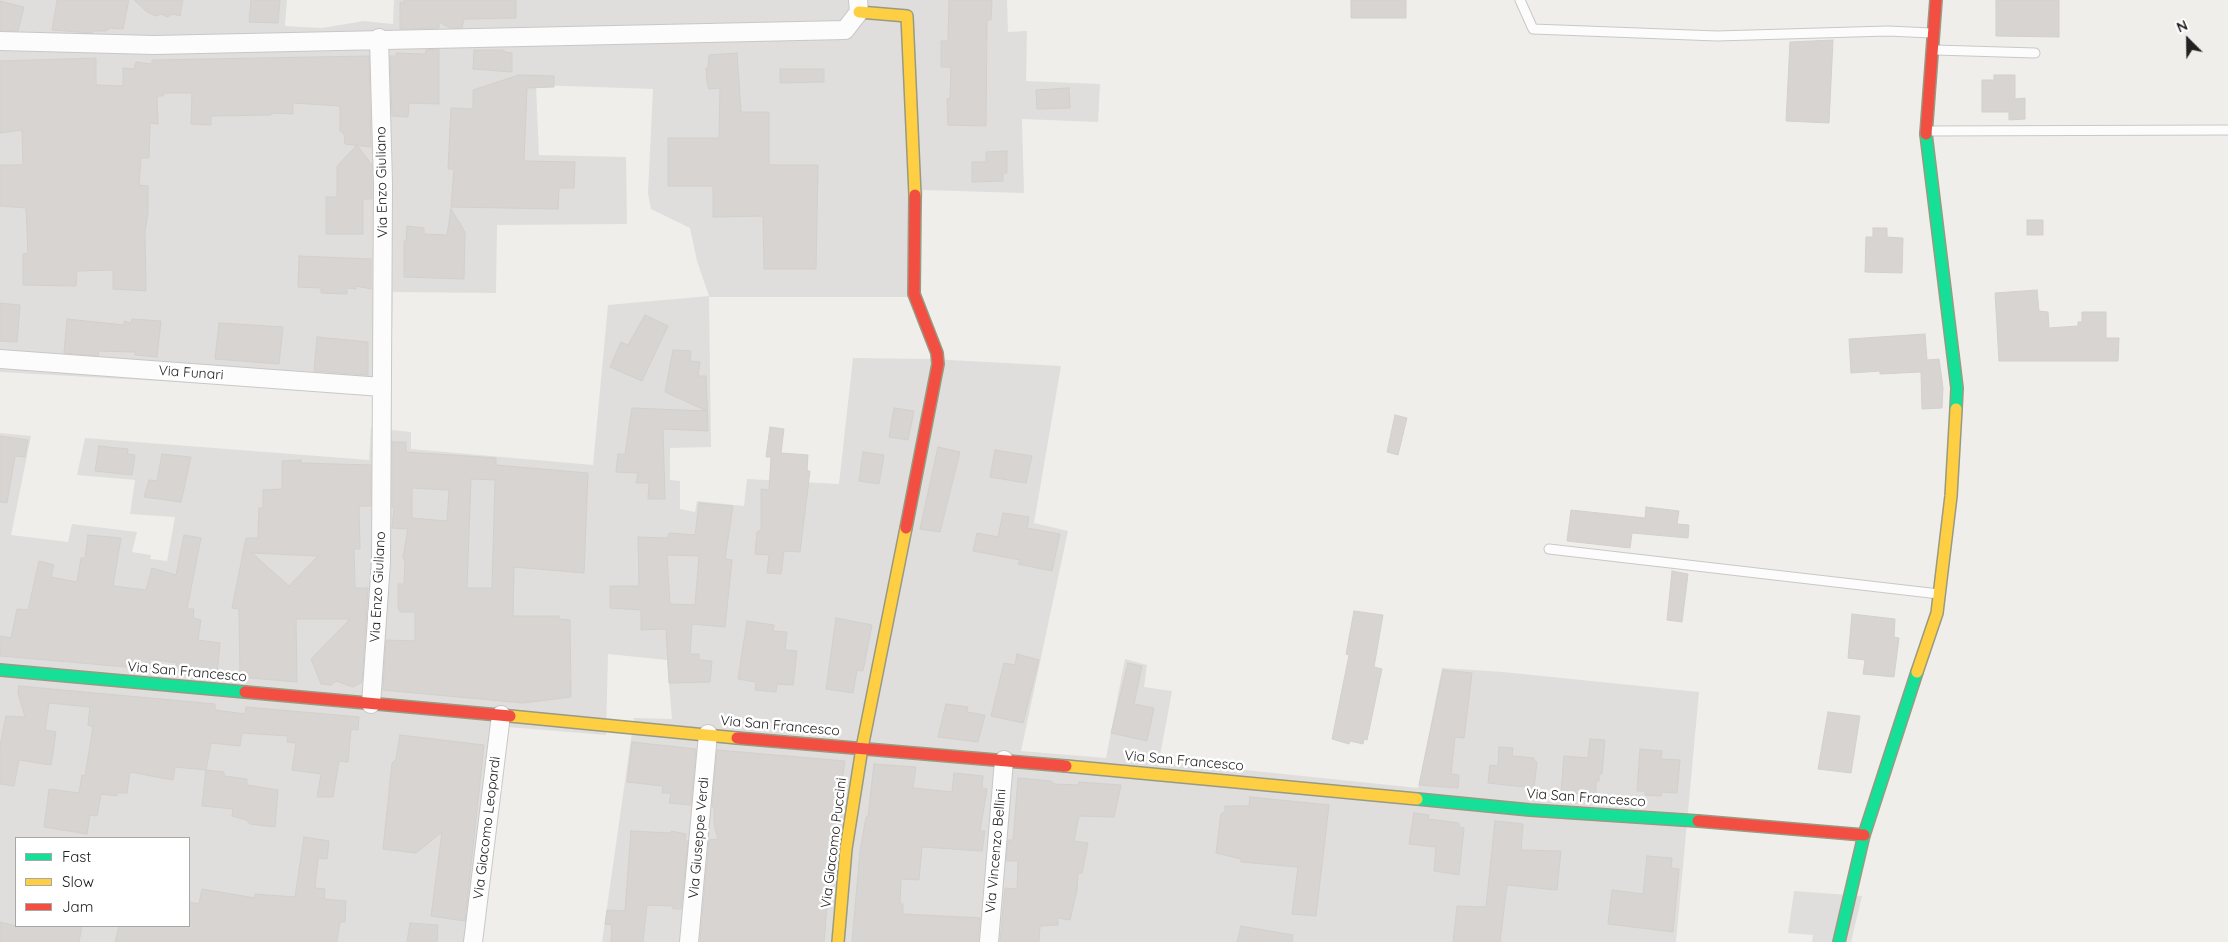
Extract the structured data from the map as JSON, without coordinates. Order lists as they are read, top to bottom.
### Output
{
  "streets": {
    "street": [
      "Via Enzo Giuliano",
      "Via Funari",
      "Via San Francesco",
      "Via Giacomo Leopardi",
      "Via Giuseppe Verdi",
      "Via Giacomo Puccini",
      "Via Vincenzo Bellini"
    ]
  },
  "crossings": [
    ["Via Enzo Giuliano", "Via Funari"],
    ["Via Enzo Giuliano", "Via San Francesco"],
    ["Via San Francesco", "Via Giacomo Leopardi"],
    ["Via San Francesco", "Via Giuseppe Verdi"],
    ["Via San Francesco", "Via Giacomo Puccini"],
    ["Via San Francesco", "Via Vincenzo Bellini"]
  ],
  "legend": ["Fast", "Slow", "Jam"],
  "north": "top left"
}
